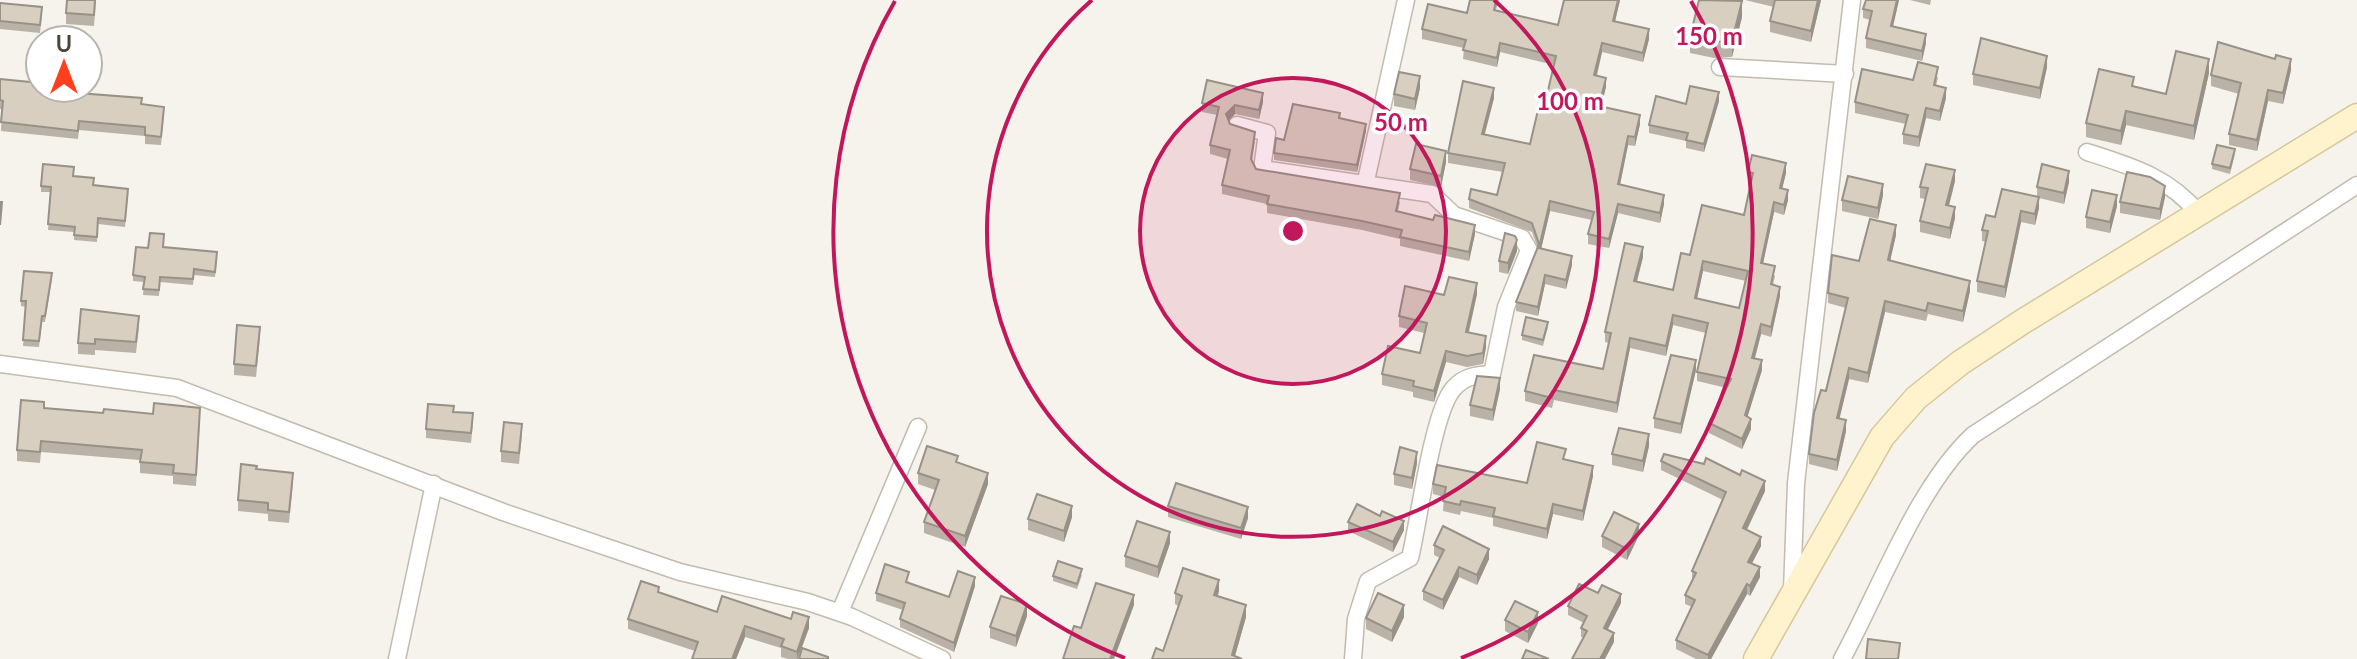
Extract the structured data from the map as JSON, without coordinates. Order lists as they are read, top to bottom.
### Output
{
  "north": "top",
  "rings": ["150 m", "100 m", "50 m"]
}
